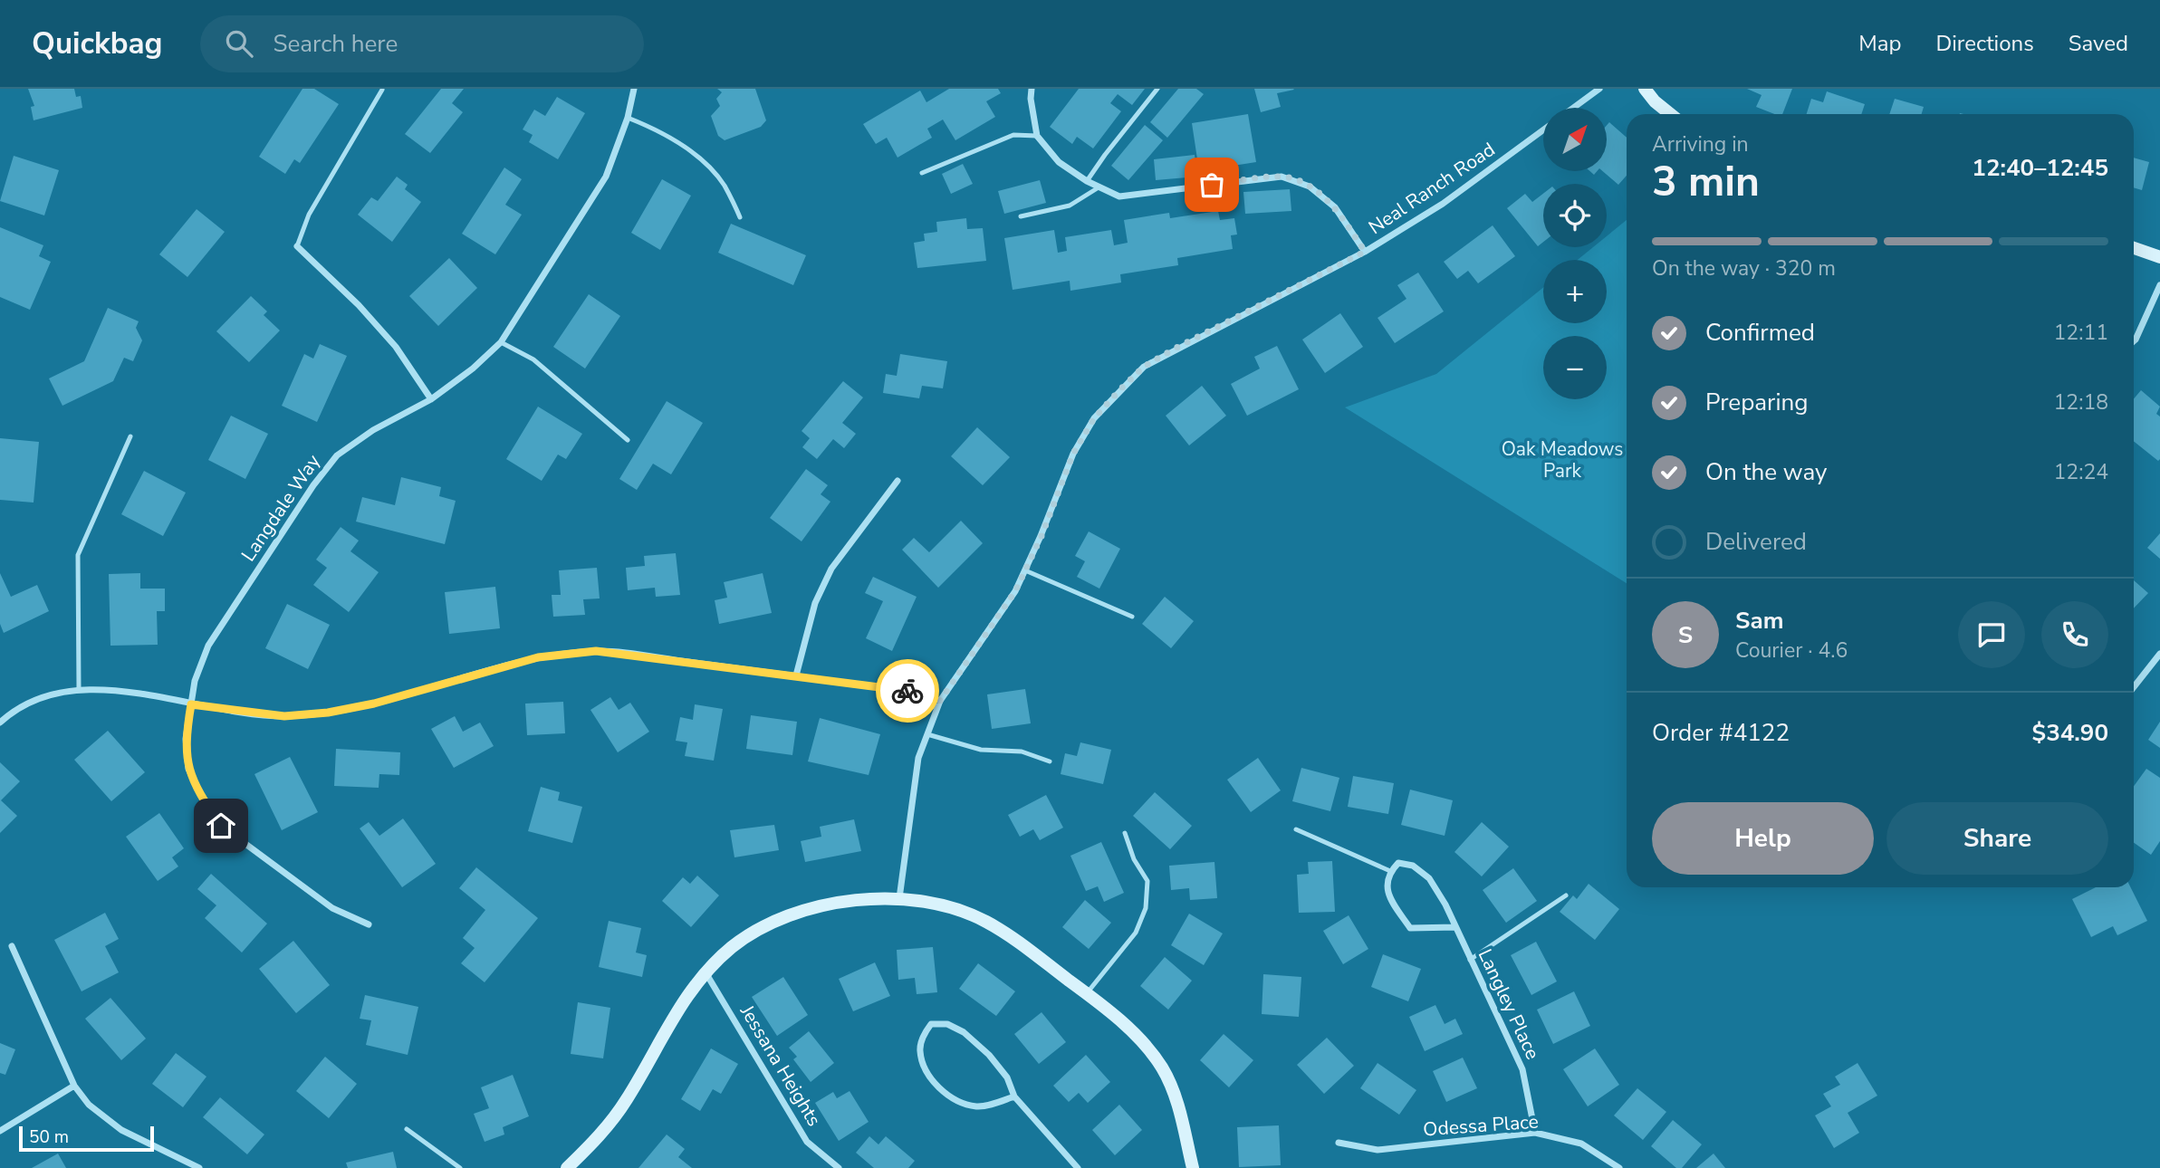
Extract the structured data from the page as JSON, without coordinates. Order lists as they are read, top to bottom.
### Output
{
  "streets": {
    "street": [
      "Neal Ranch Road",
      "Langdale Way",
      "Langley Place",
      "Jessana Heights",
      "Odessa Place"
    ]
  },
  "crossings": [
    ["Langley Place", "Odessa Place"]
  ],
  "parks": ["Oak Meadows Park"],
  "scale_bar": "50 m",
  "north": "top right",
  "page": {
    "header": "Quickbag",
    "search": "Search here",
    "nav": ["Map", "Directions", "Saved"],
    "map_buttons": ["+", "−"],
    "heading": ["3 min", "Arriving in", "12:40–12:45"],
    "panel": [
      "Sam",
      "Courier · 4.6",
      "Order #4122",
      "$34.90"
    ],
    "bar": "On the way · 320 m",
    "list": [
      ["Confirmed", "12:11"],
      ["Preparing", "12:18"],
      ["On the way", "12:24"],
      "Delivered"
    ],
    "round": "S",
    "buttons": ["Help", "Share"],
    "scale": "50 m"
  }
}
